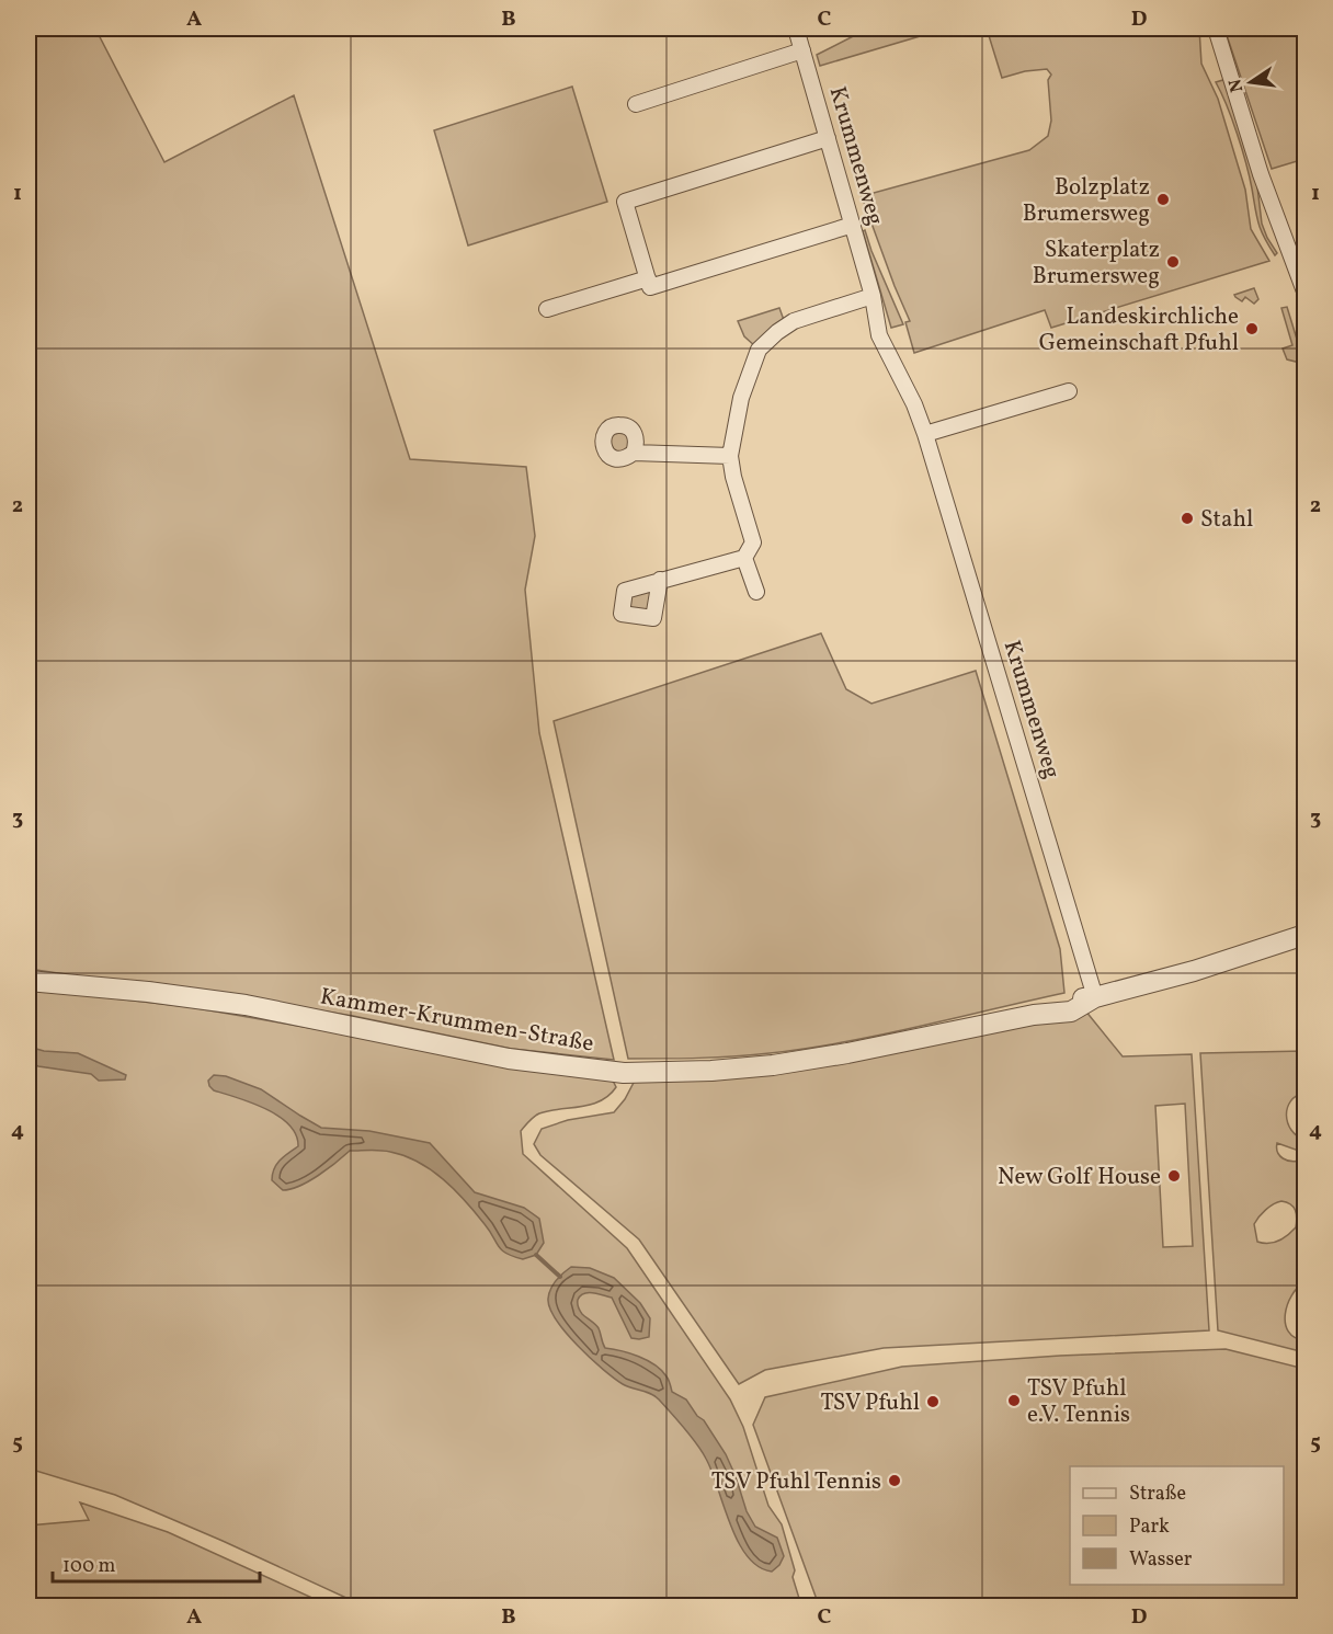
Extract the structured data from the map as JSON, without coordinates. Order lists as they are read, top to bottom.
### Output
{
  "streets": {
    "street": ["Krummenweg", "Kammer-Krummen-Straße"]
  },
  "crossings": [
    ["Krummenweg", "Kammer-Krummen-Straße"]
  ],
  "places": [
    "Bolzplatz Brumersweg",
    "Skaterplatz Brumersweg",
    "Landeskirchliche Gemeinschaft Pfuhl",
    "Stahl",
    "New Golf House",
    "TSV Pfuhl e.V. Tennis",
    "TSV Pfuhl",
    "TSV Pfuhl Tennis"
  ],
  "legend": ["Straße", "Park", "Wasser"],
  "scale_bar": "100 m",
  "north": "left",
  "grid": {
    "columns": [
      "A",
      "B",
      "C",
      "D"
    ],
    "rows": [
      "1",
      "2",
      "3",
      "4",
      "5"
    ]
  }
}
